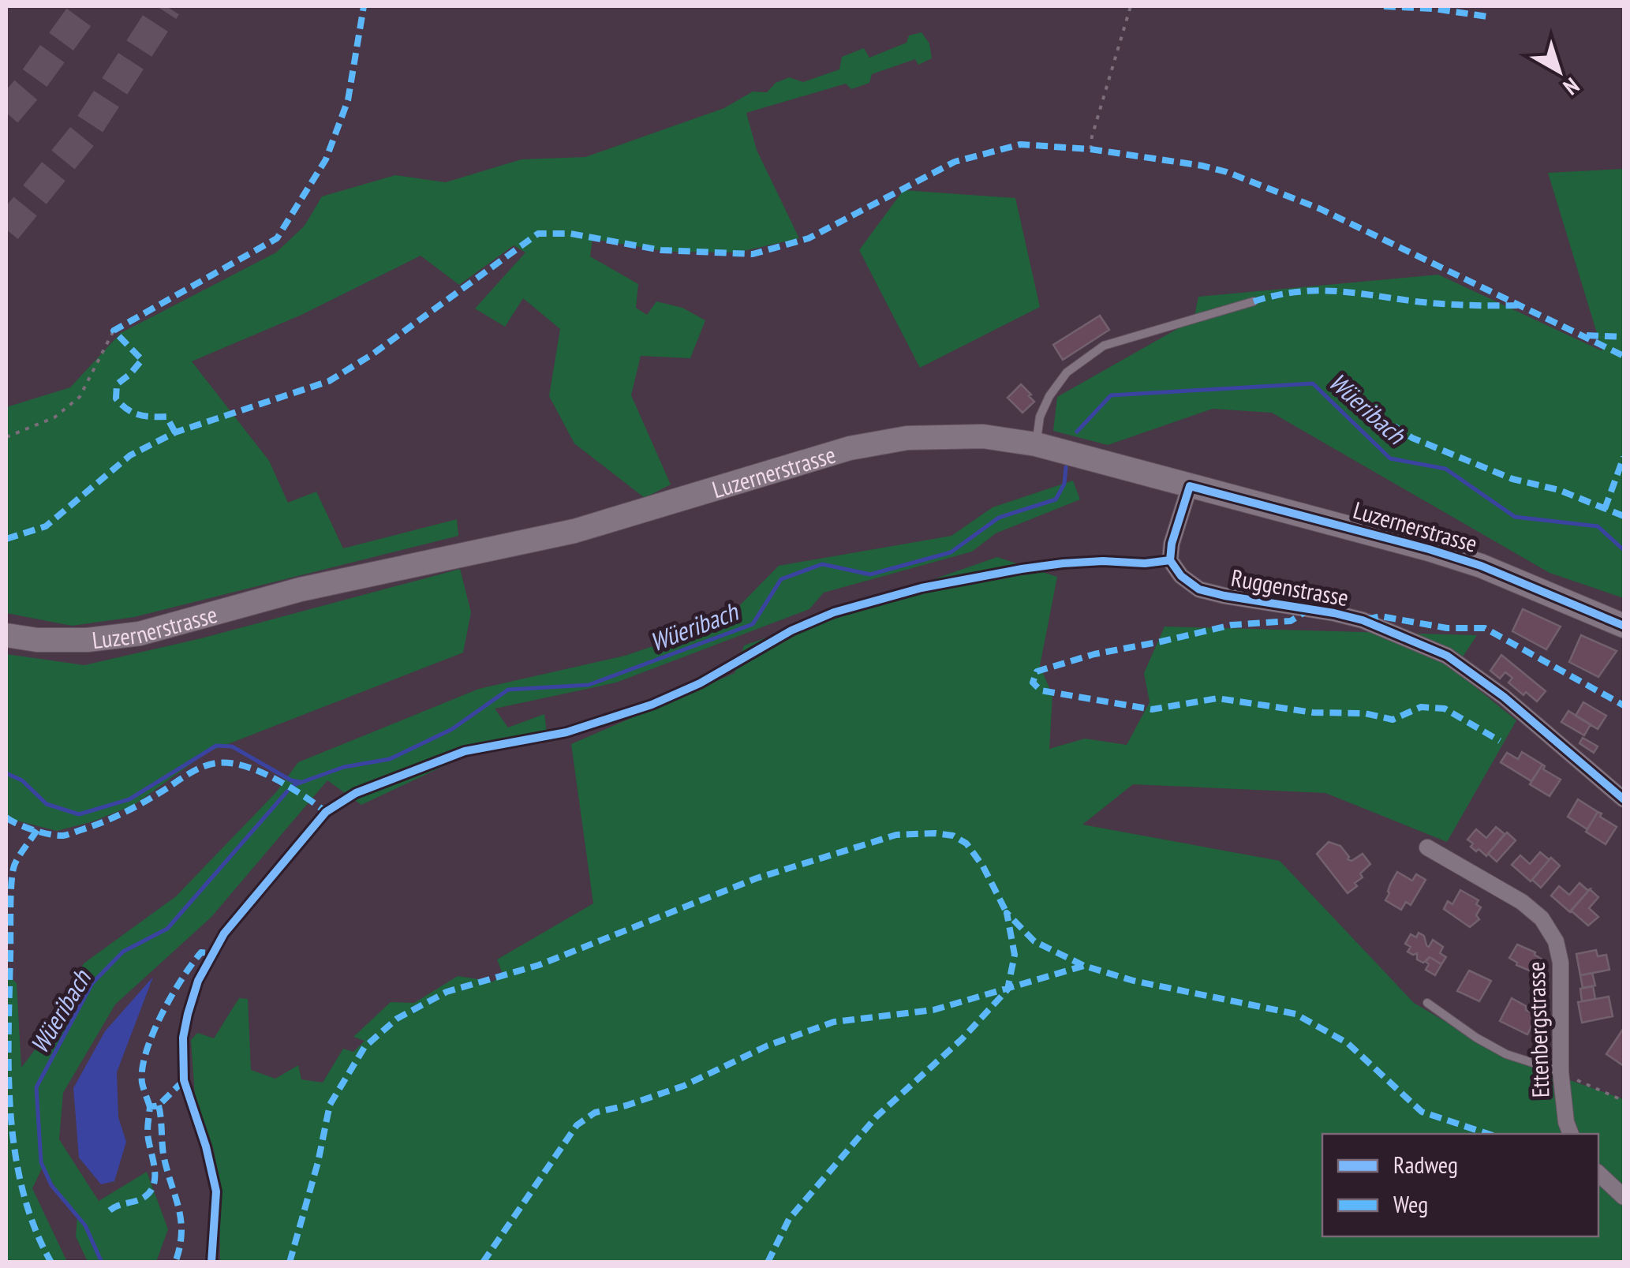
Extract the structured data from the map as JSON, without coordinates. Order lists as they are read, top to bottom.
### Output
{
  "streets": {
    "main road": ["Luzernerstrasse"],
    "street": ["Ruggenstrasse", "Ettenbergstrasse"]
  },
  "crossings": [
    ["Luzernerstrasse", "Ruggenstrasse"]
  ],
  "water": ["Wüeribach"],
  "legend": ["Radweg", "Weg"],
  "north": "bottom right"
}
